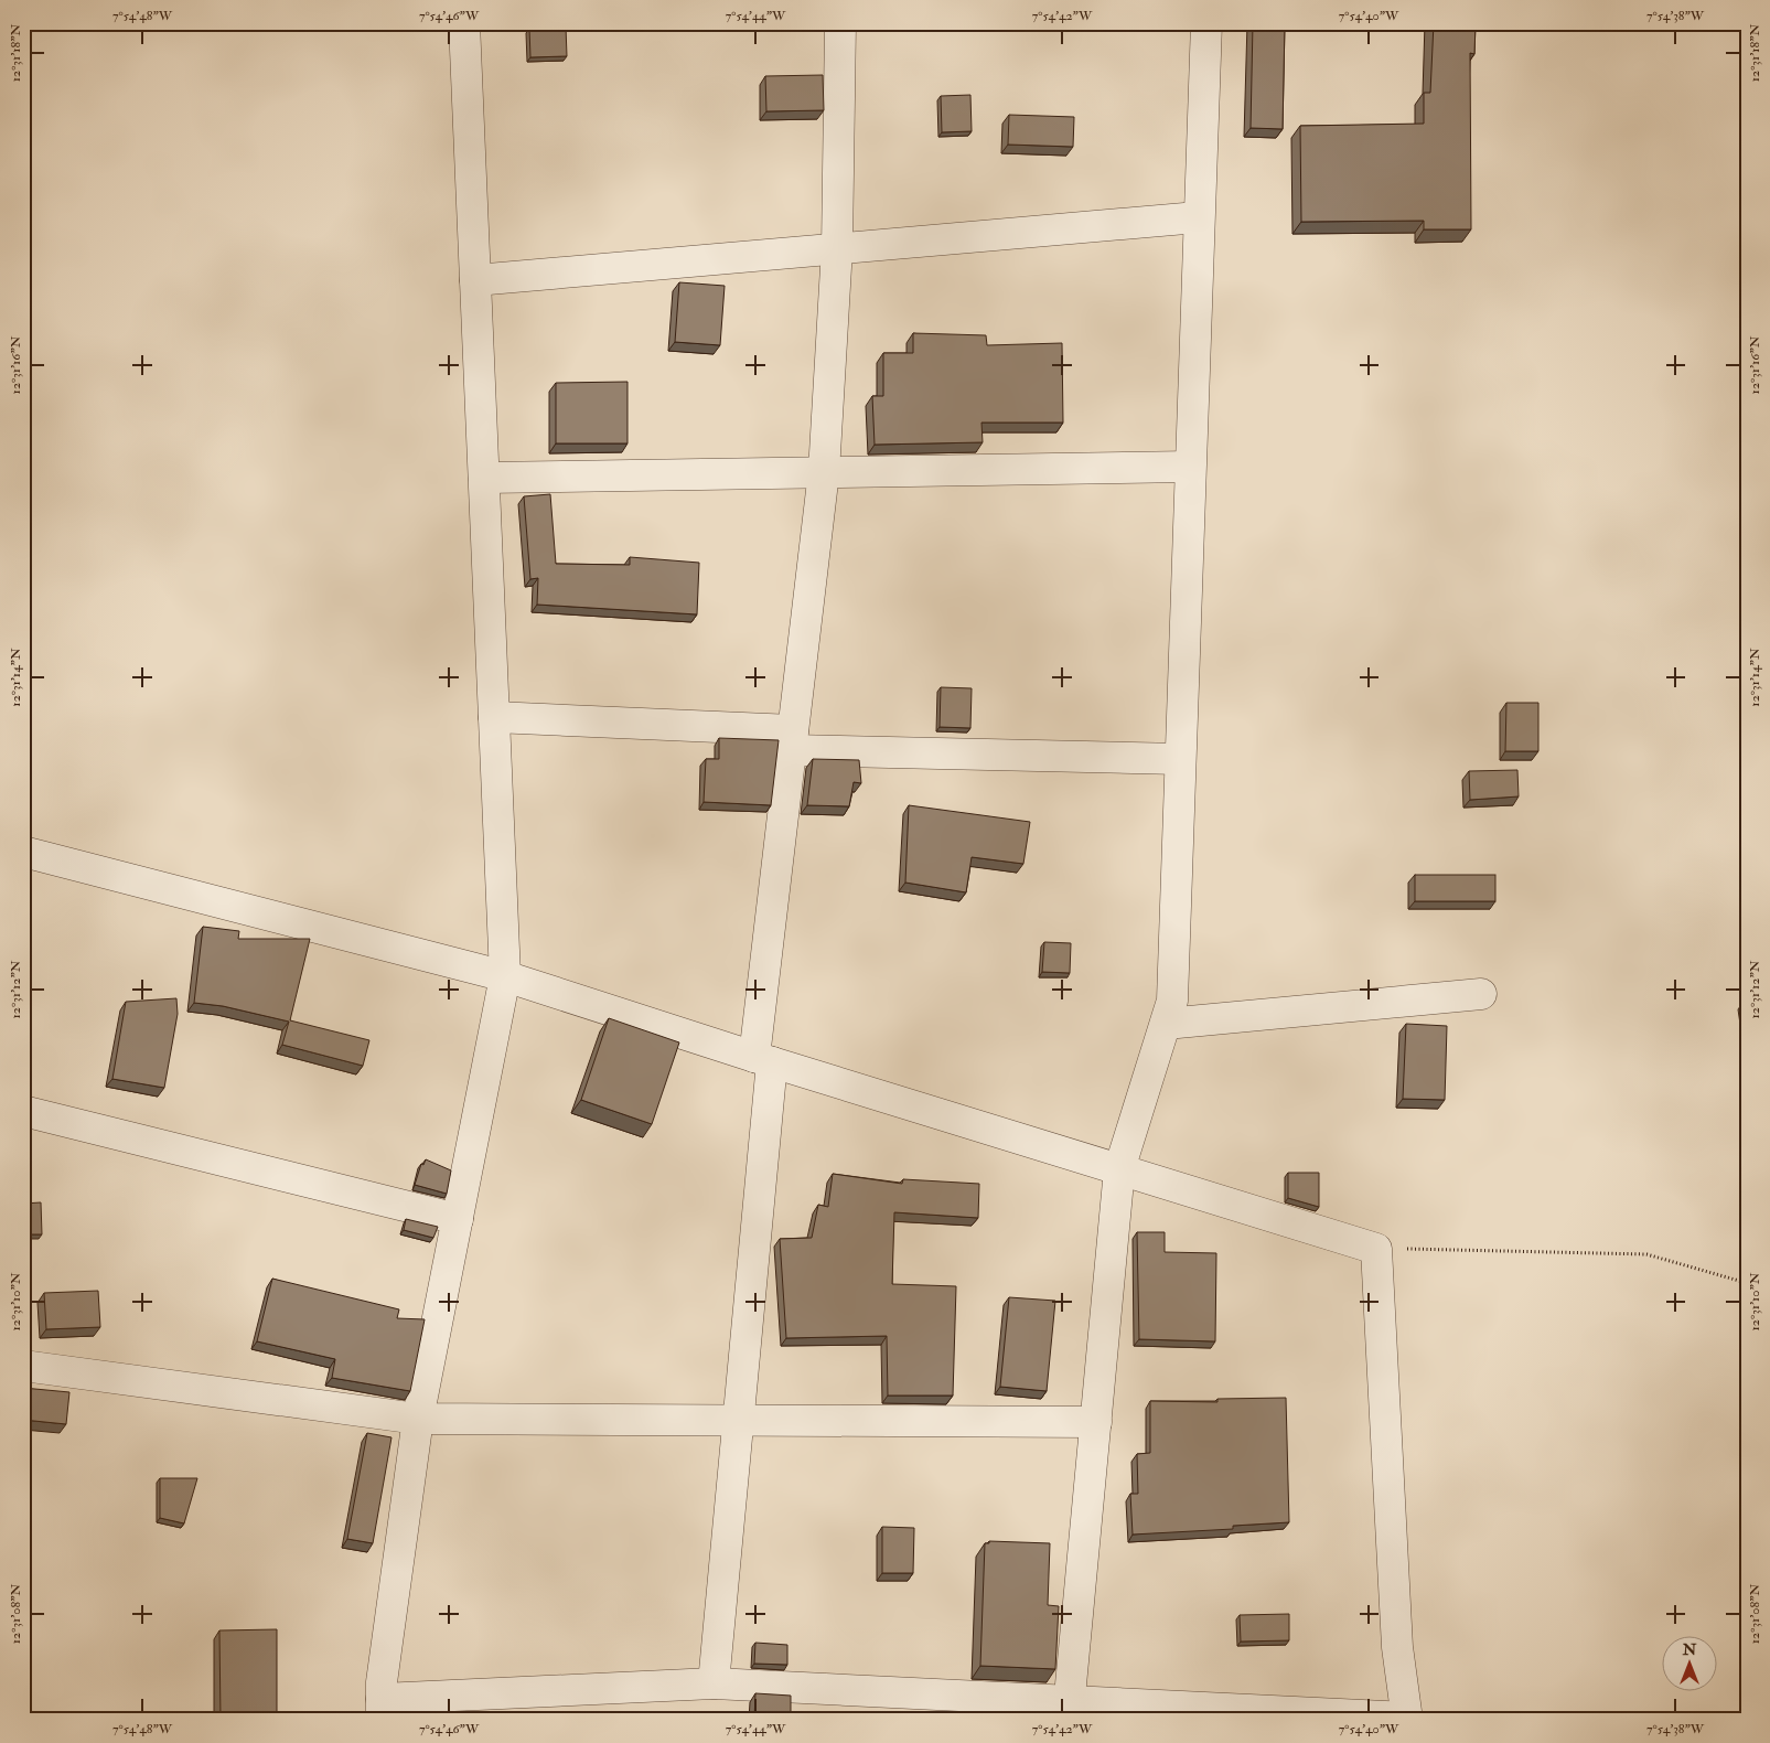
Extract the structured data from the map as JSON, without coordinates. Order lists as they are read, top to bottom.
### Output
{
  "north": "top",
  "coordinates": [
    "7°54'48\"W",
    "7°54'46\"W",
    "7°54'44\"W",
    "7°54'42\"W",
    "7°54'40\"W",
    "7°54'38\"W",
    "12°31'18\"N",
    "12°31'16\"N",
    "12°31'14\"N",
    "12°31'12\"N",
    "12°31'10\"N",
    "12°31'08\"N"
  ]
}
